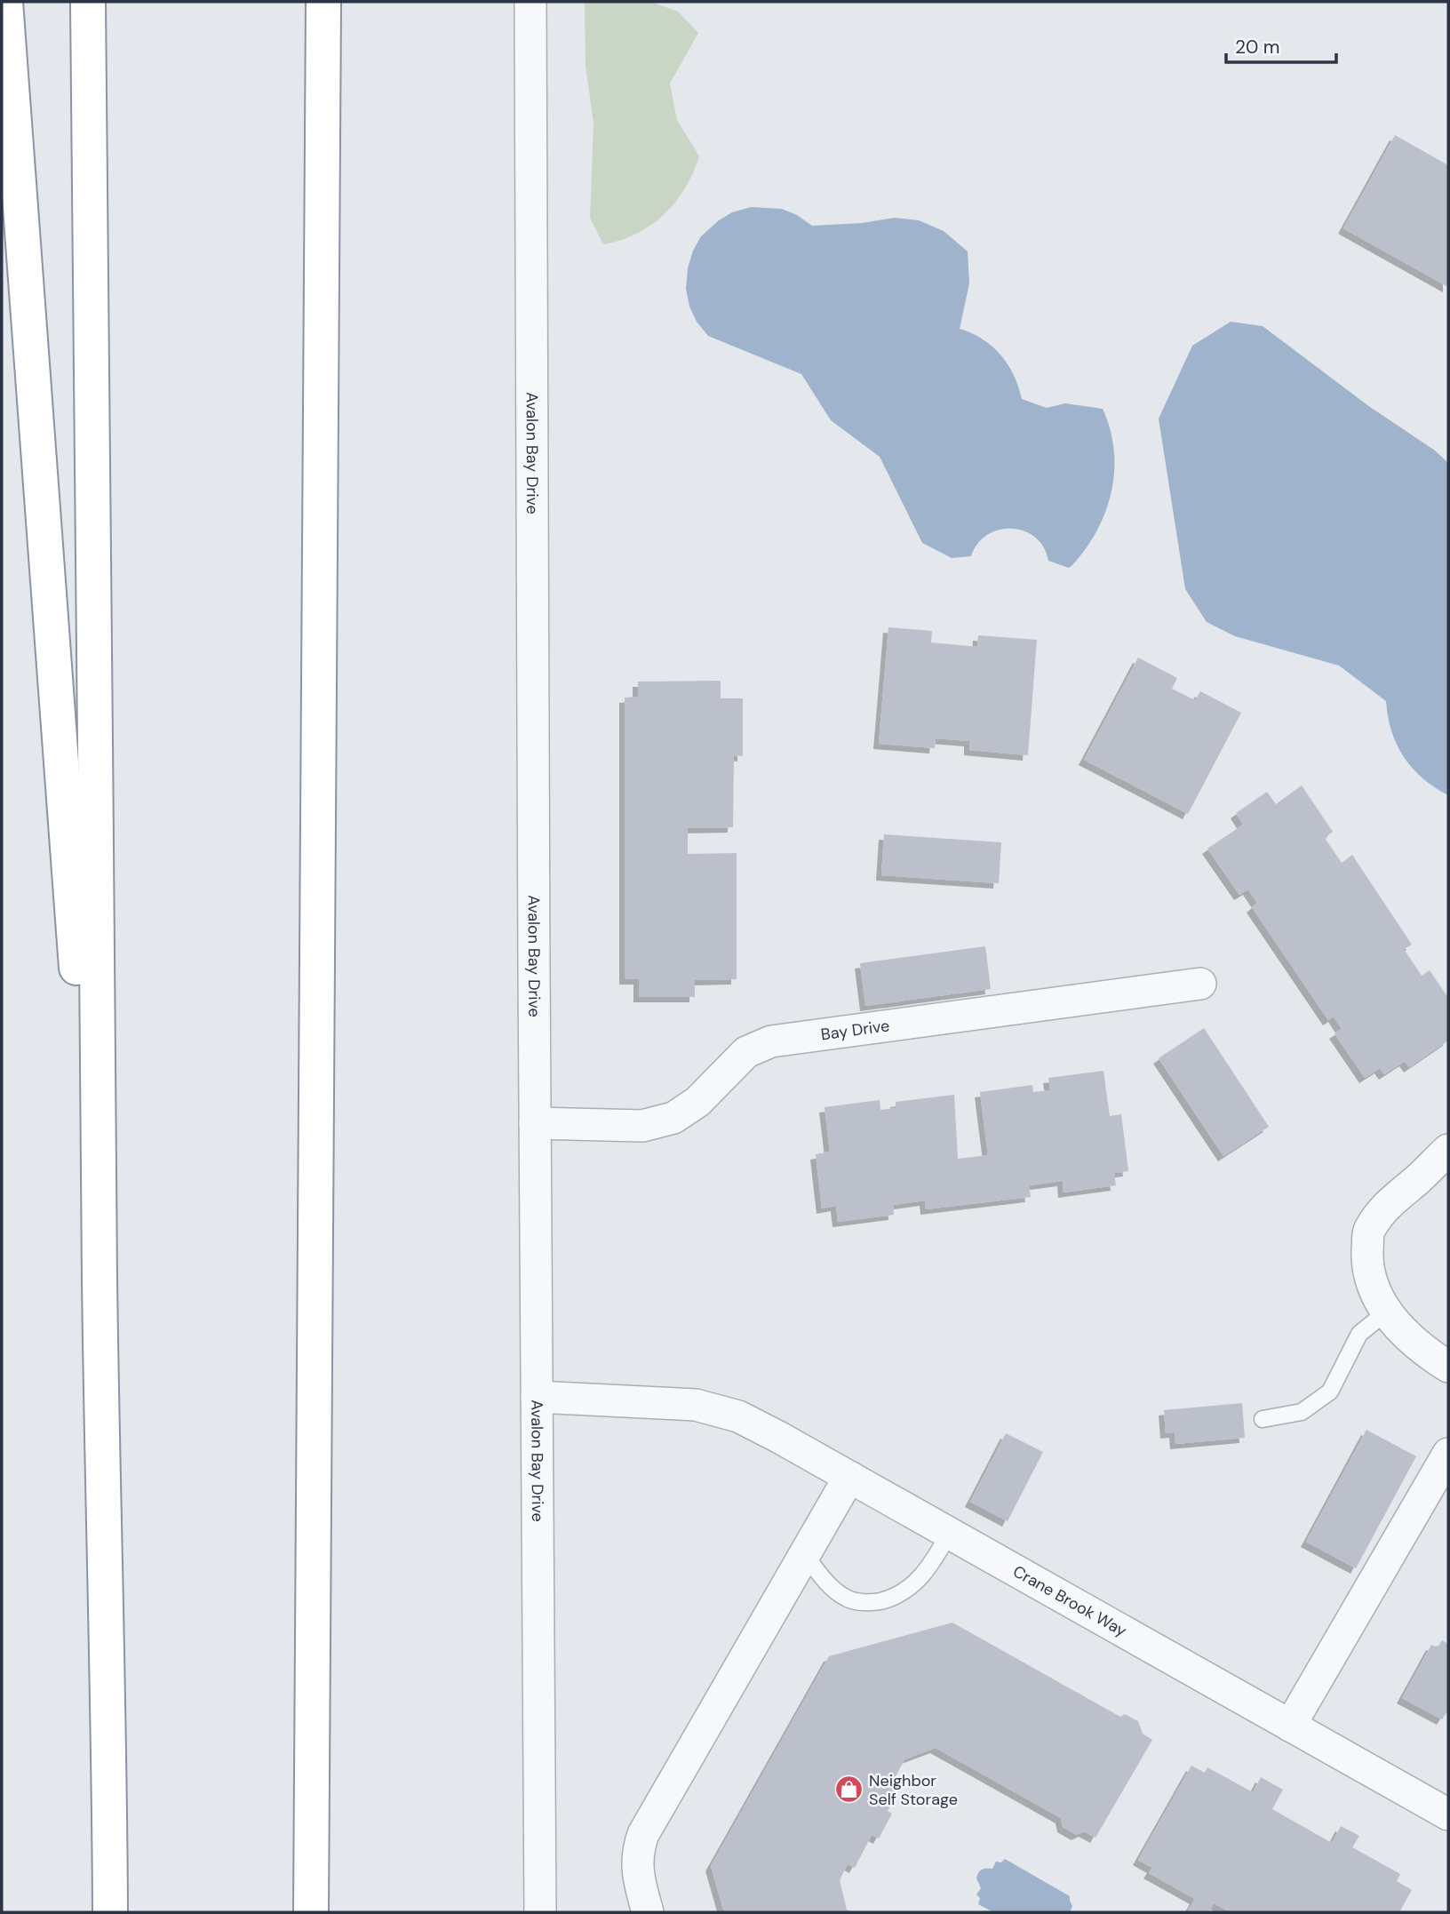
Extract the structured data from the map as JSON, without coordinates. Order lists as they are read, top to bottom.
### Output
{
  "streets": {
    "street": ["Avalon Bay Drive", "Bay Drive", "Crane Brook Way"]
  },
  "crossings": [
    ["Avalon Bay Drive", "Bay Drive"],
    ["Avalon Bay Drive", "Crane Brook Way"]
  ],
  "places": {
    "shop": ["Neighbor Self Storage"]
  },
  "scale_bar": "20 m"
}
